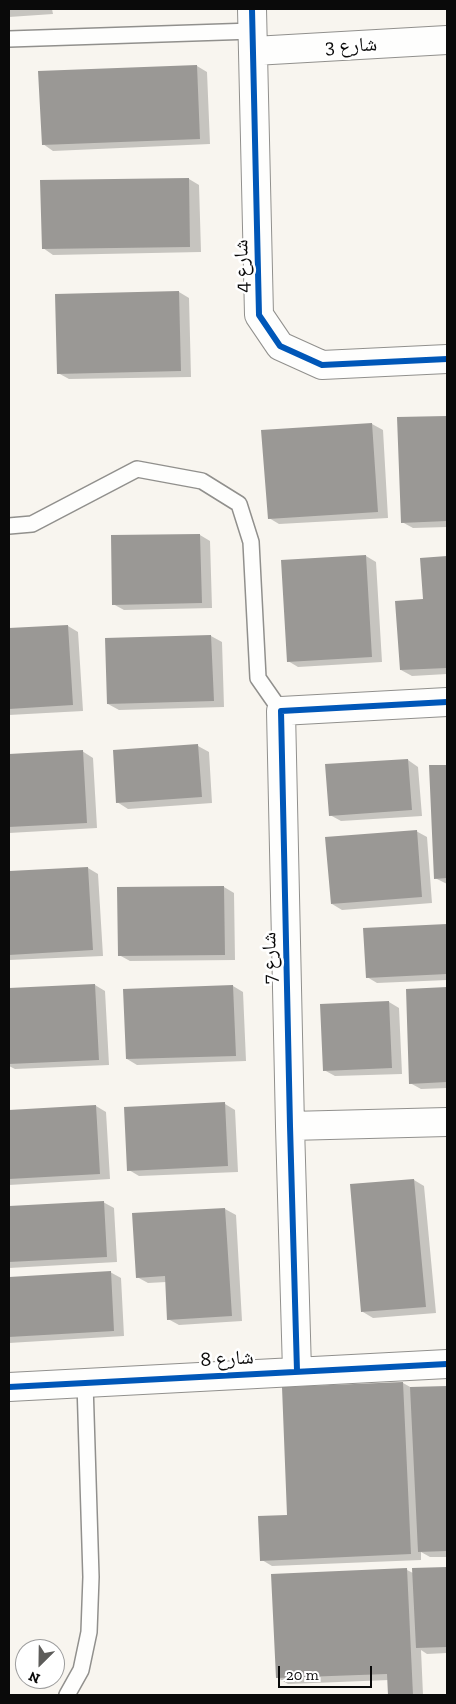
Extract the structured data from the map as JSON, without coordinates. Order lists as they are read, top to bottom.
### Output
{
  "streets": {
    "street": [
      "شارع 3",
      "شارع 4",
      "شارع 7",
      "شارع 8"
    ]
  },
  "crossings": [
    ["شارع 3", "شارع 4"],
    ["شارع 7", "شارع 8"]
  ],
  "scale_bar": "20 m",
  "north": "bottom left"
}
